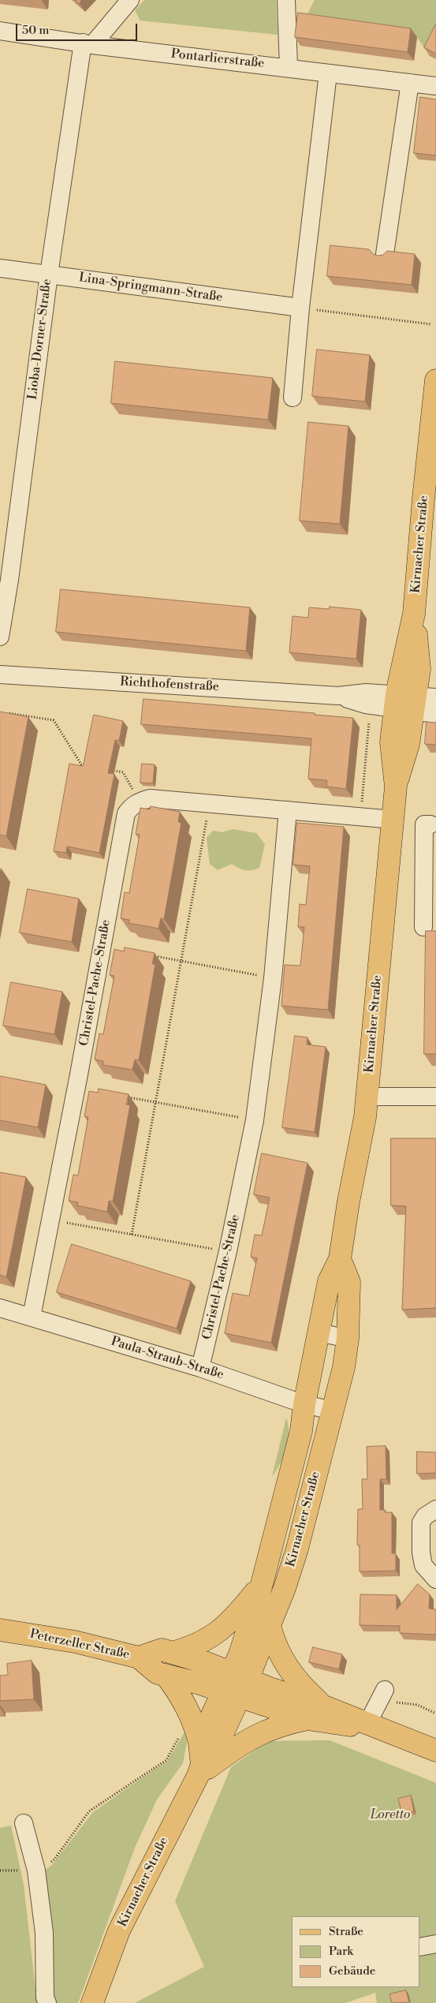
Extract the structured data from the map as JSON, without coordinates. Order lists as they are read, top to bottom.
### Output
{
  "streets": {
    "main road": ["Kirnacher Straße", "Peterzeller Straße"],
    "street": [
      "Pontarlierstraße",
      "Lina-Springmann-Straße",
      "Lioba-Dorner-Straße",
      "Richthofenstraße",
      "Christel-Pache-Straße",
      "Paula-Straub-Straße"
    ]
  },
  "crossings": [
    ["Pontarlierstraße", "Lioba-Dorner-Straße"],
    ["Lina-Springmann-Straße", "Lioba-Dorner-Straße"],
    ["Kirnacher Straße", "Richthofenstraße"],
    ["Kirnacher Straße", "Paula-Straub-Straße"],
    ["Kirnacher Straße", "Peterzeller Straße"],
    ["Christel-Pache-Straße", "Paula-Straub-Straße"]
  ],
  "parks": ["Loretto"],
  "legend": ["Straße", "Park", "Gebäude"],
  "scale_bar": "50 m"
}
